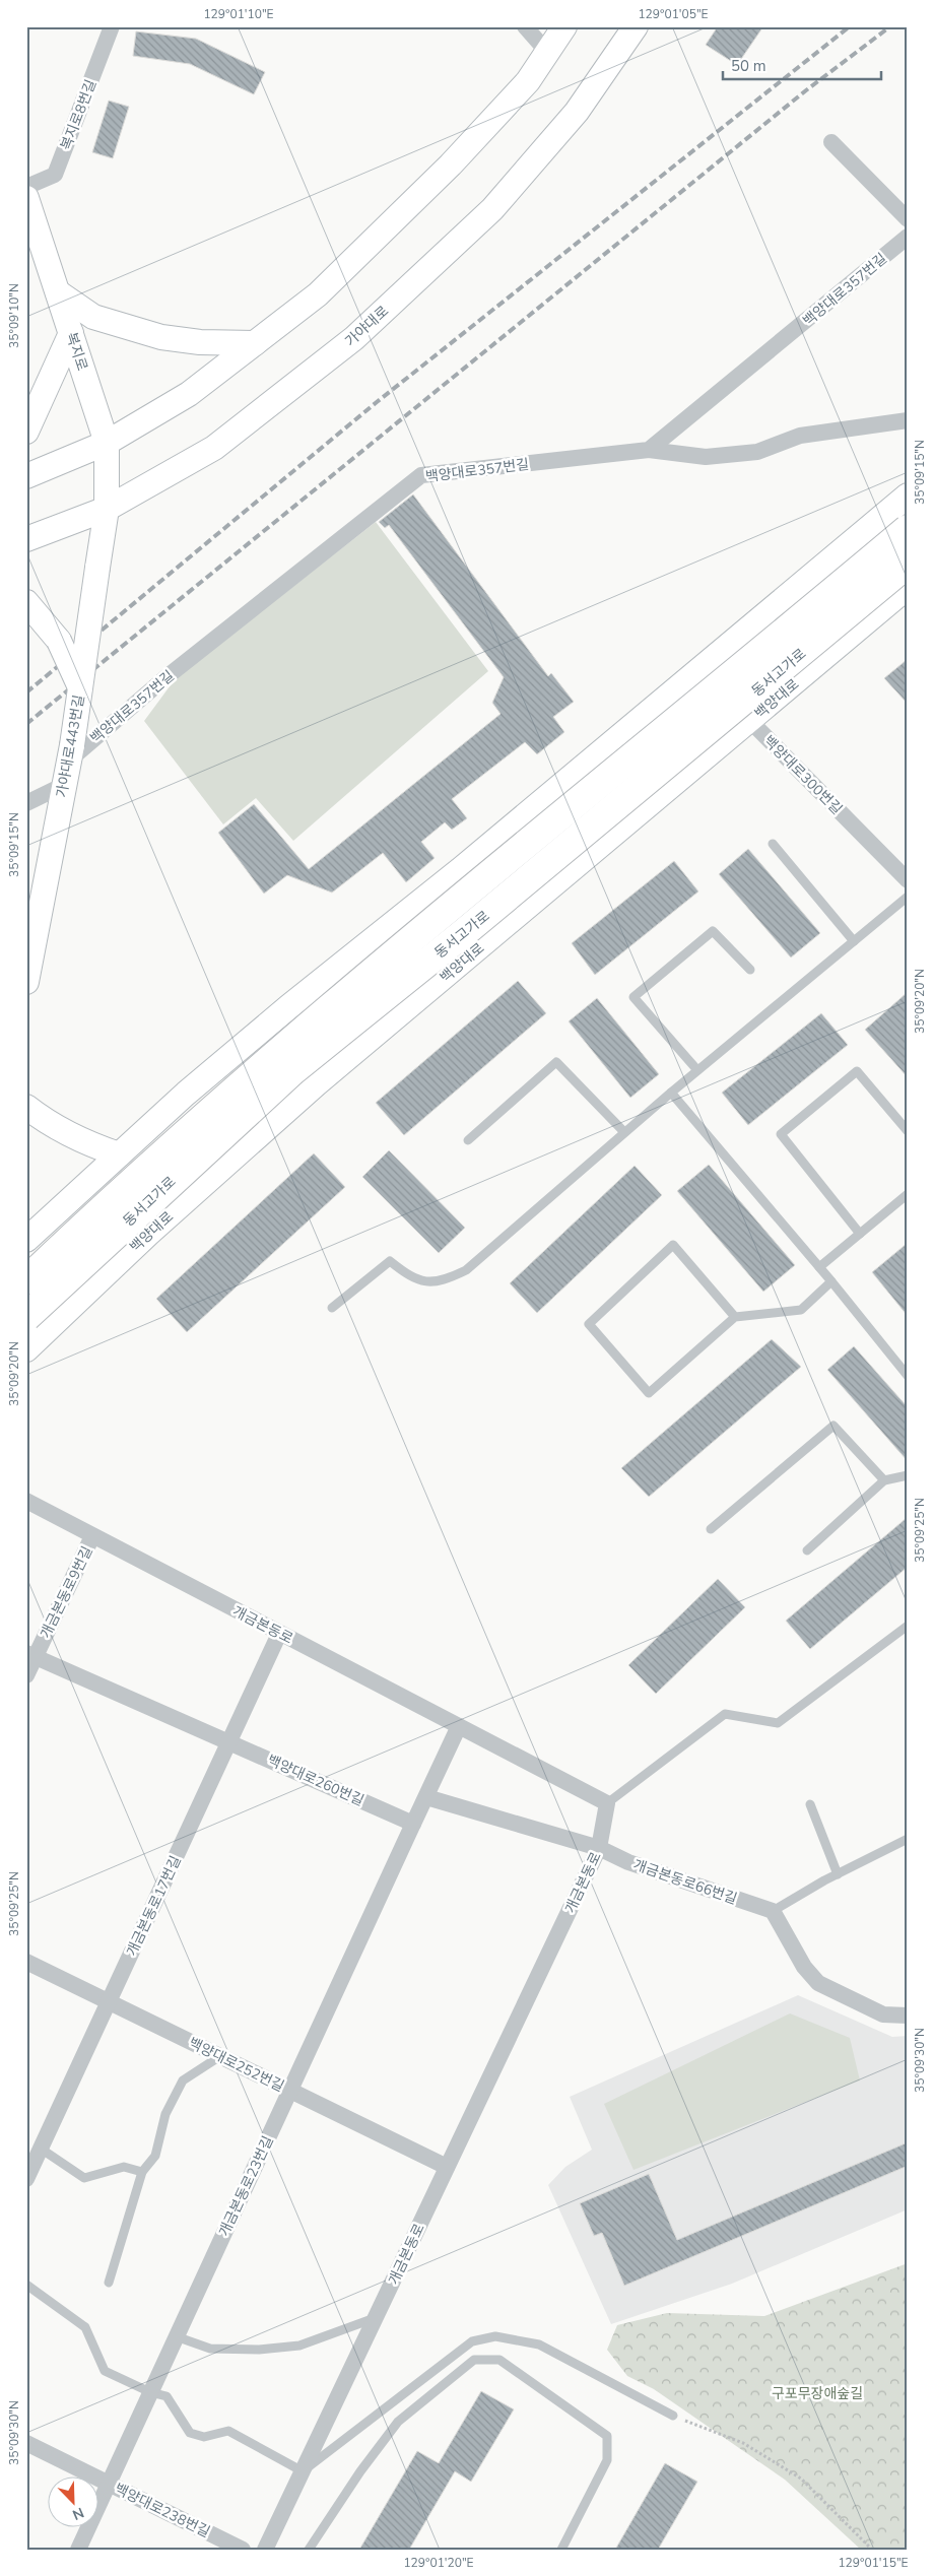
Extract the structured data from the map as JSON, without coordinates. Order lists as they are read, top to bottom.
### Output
{
  "streets": {
    "highway": ["동서고가로"],
    "main road": [
      "가야대로",
      "복지로",
      "백양대로",
      "가야대로443번길"
    ],
    "street": [
      "복지로8번길",
      "백양대로357번길",
      "백양대로300번길",
      "개금본동로9번길",
      "개금본동로",
      "백양대로260번길",
      "개금본동로66번길",
      "개금본동로17번길",
      "백양대로252번길",
      "개금본동로23번길",
      "백양대로238번길"
    ]
  },
  "crossings": [
    ["백양대로357번길", "가야대로443번길"],
    ["가야대로", "복지로"],
    ["가야대로", "가야대로443번길"],
    ["복지로", "가야대로443번길"],
    ["동서고가로", "백양대로"],
    ["백양대로", "백양대로300번길"],
    ["개금본동로9번길", "개금본동로"],
    ["개금본동로9번길", "백양대로260번길"],
    ["개금본동로", "개금본동로66번길"],
    ["개금본동로", "개금본동로17번길"],
    ["개금본동로", "백양대로252번길"],
    ["백양대로260번길", "개금본동로17번길"],
    ["백양대로260번길", "개금본동로23번길"],
    ["개금본동로17번길", "백양대로252번길"],
    ["백양대로252번길", "개금본동로23번길"],
    ["개금본동로23번길", "백양대로238번길"]
  ],
  "parks": ["구포무장애숲길"],
  "scale_bar": "50 m",
  "north": "bottom right",
  "coordinates": [
    "129°01'10\"E",
    "129°01'05\"E",
    "35°09'10\"N",
    "35°09'15\"N",
    "35°09'20\"N",
    "35°09'25\"N",
    "35°09'30\"N",
    "129°01'20\"E",
    "129°01'15\"E"
  ]
}
